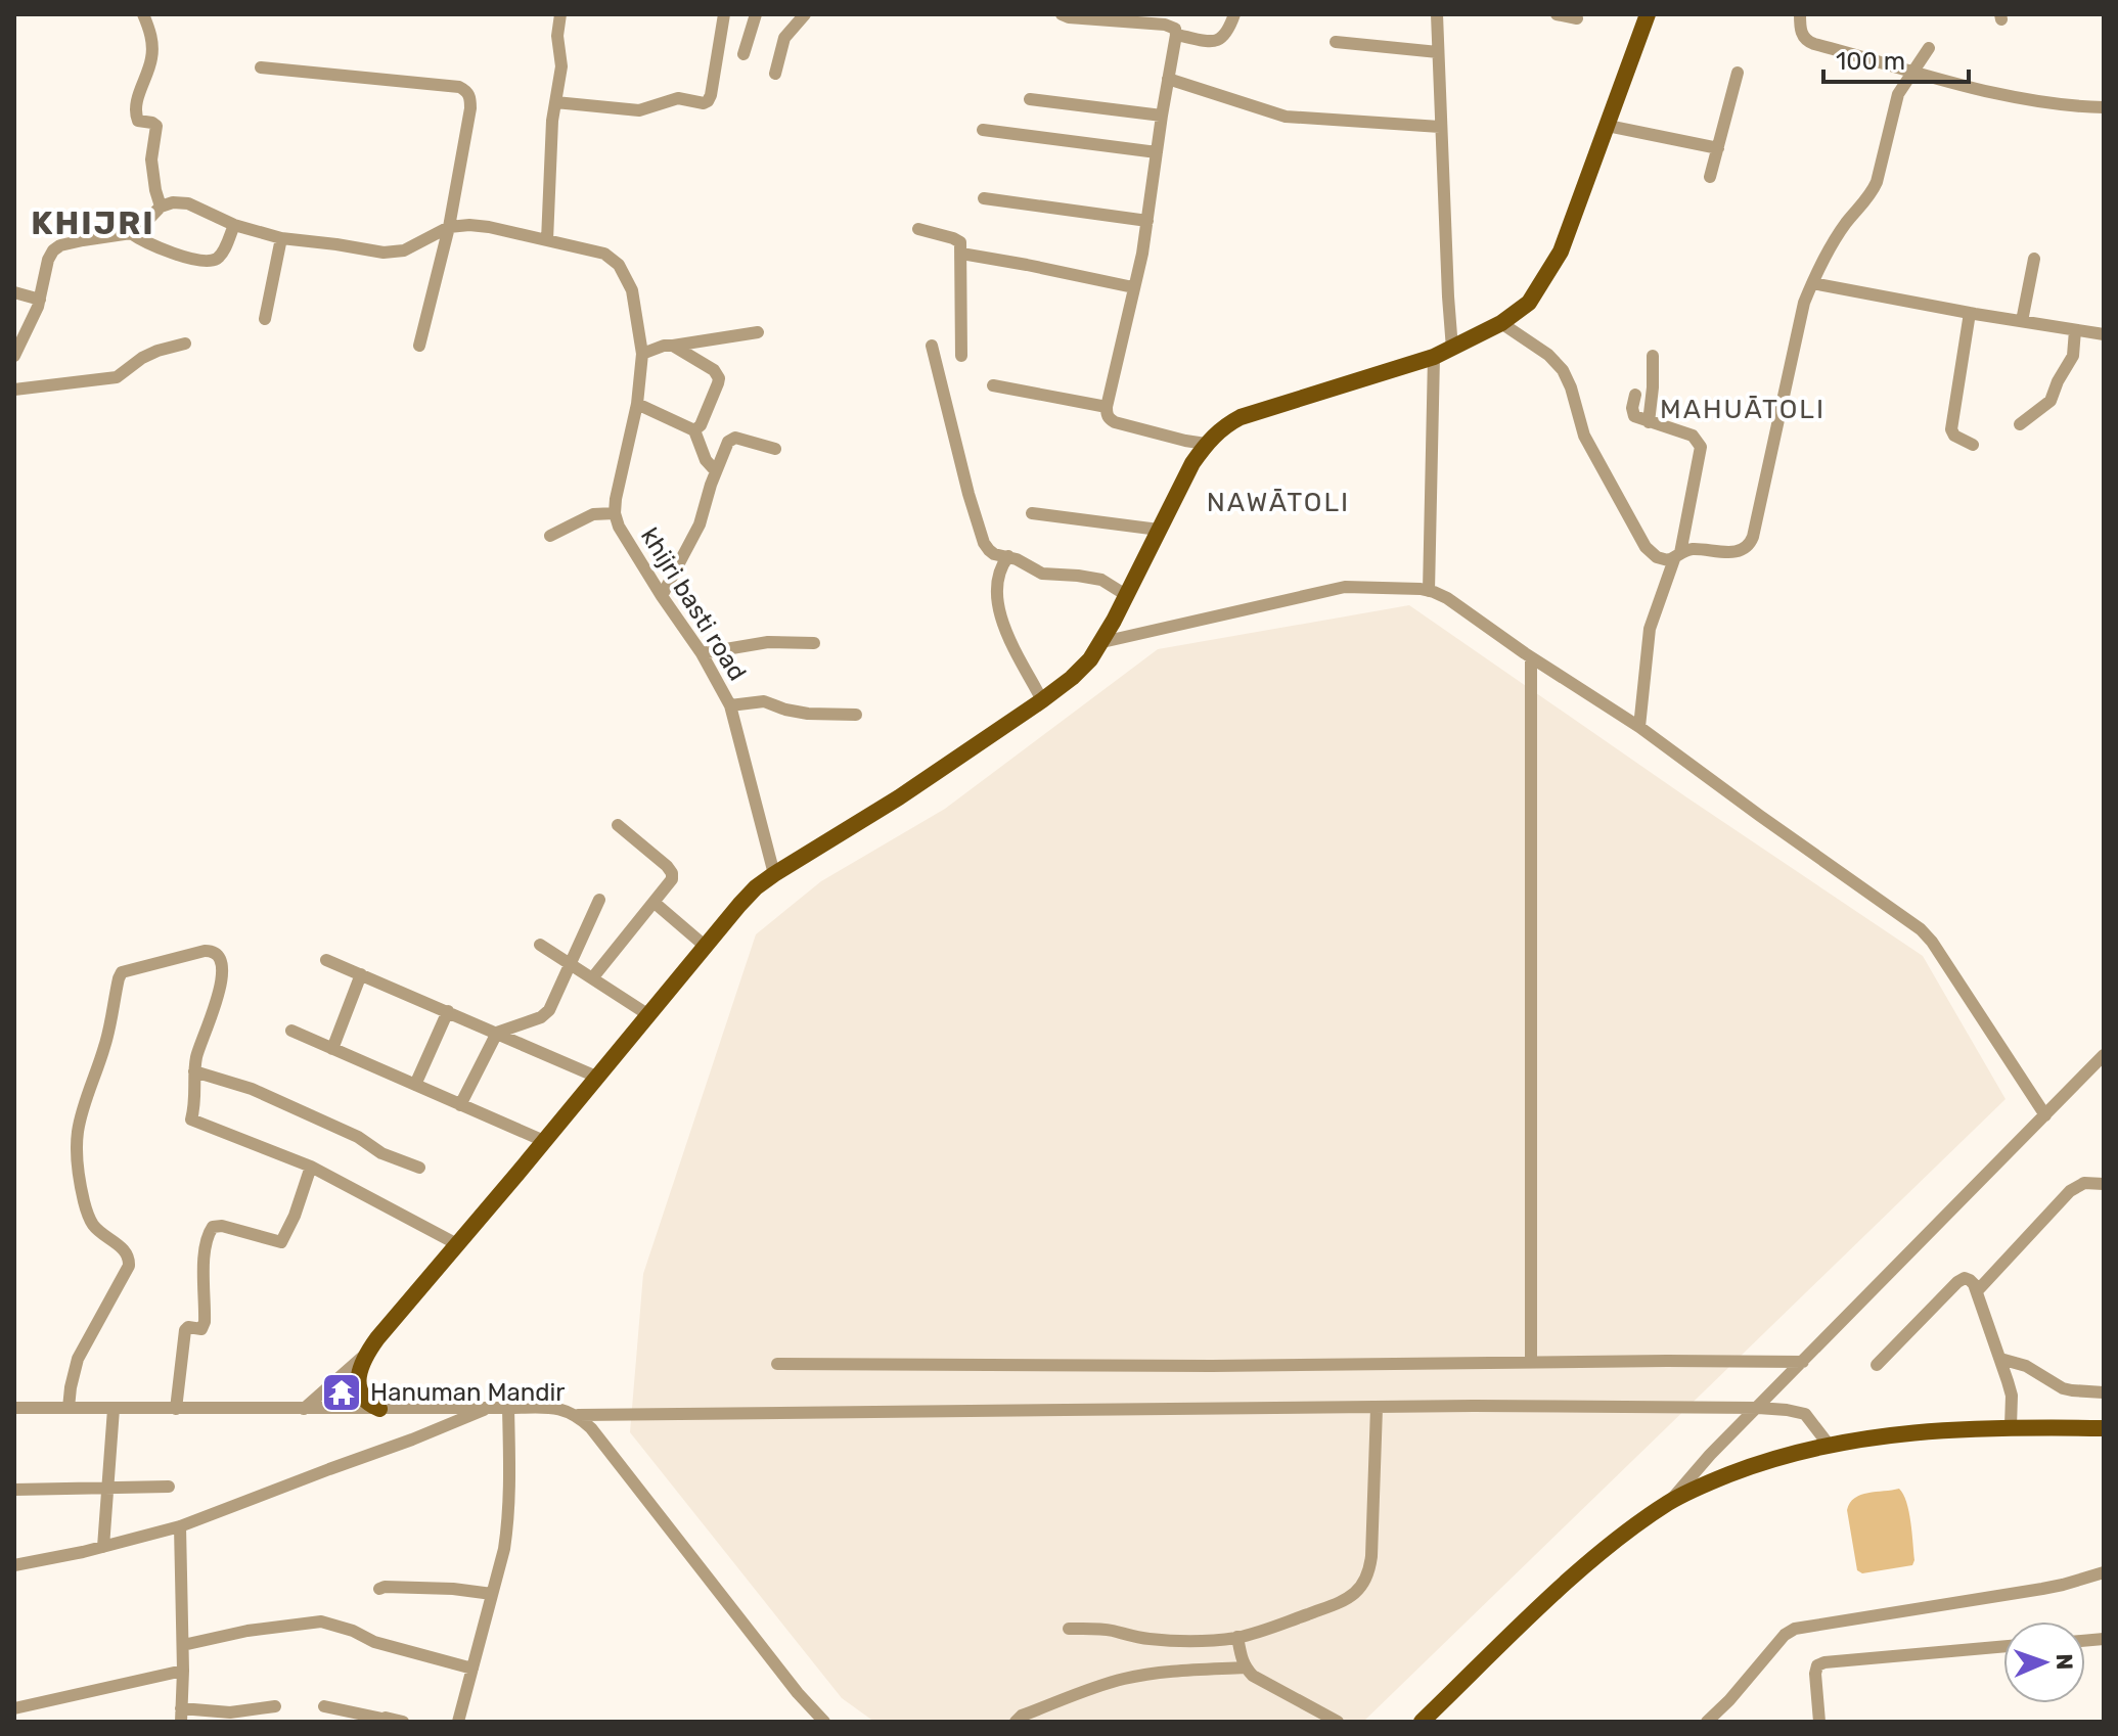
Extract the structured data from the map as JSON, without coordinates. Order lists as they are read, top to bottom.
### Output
{
  "streets": {
    "street": ["khijri basti road"]
  },
  "districts": ["KHIJRI", "MAHUĀTOLI", "NAWĀTOLI"],
  "places": {
    "temple": ["Hanuman Mandir"]
  },
  "scale_bar": "100 m",
  "north": "right"
}
